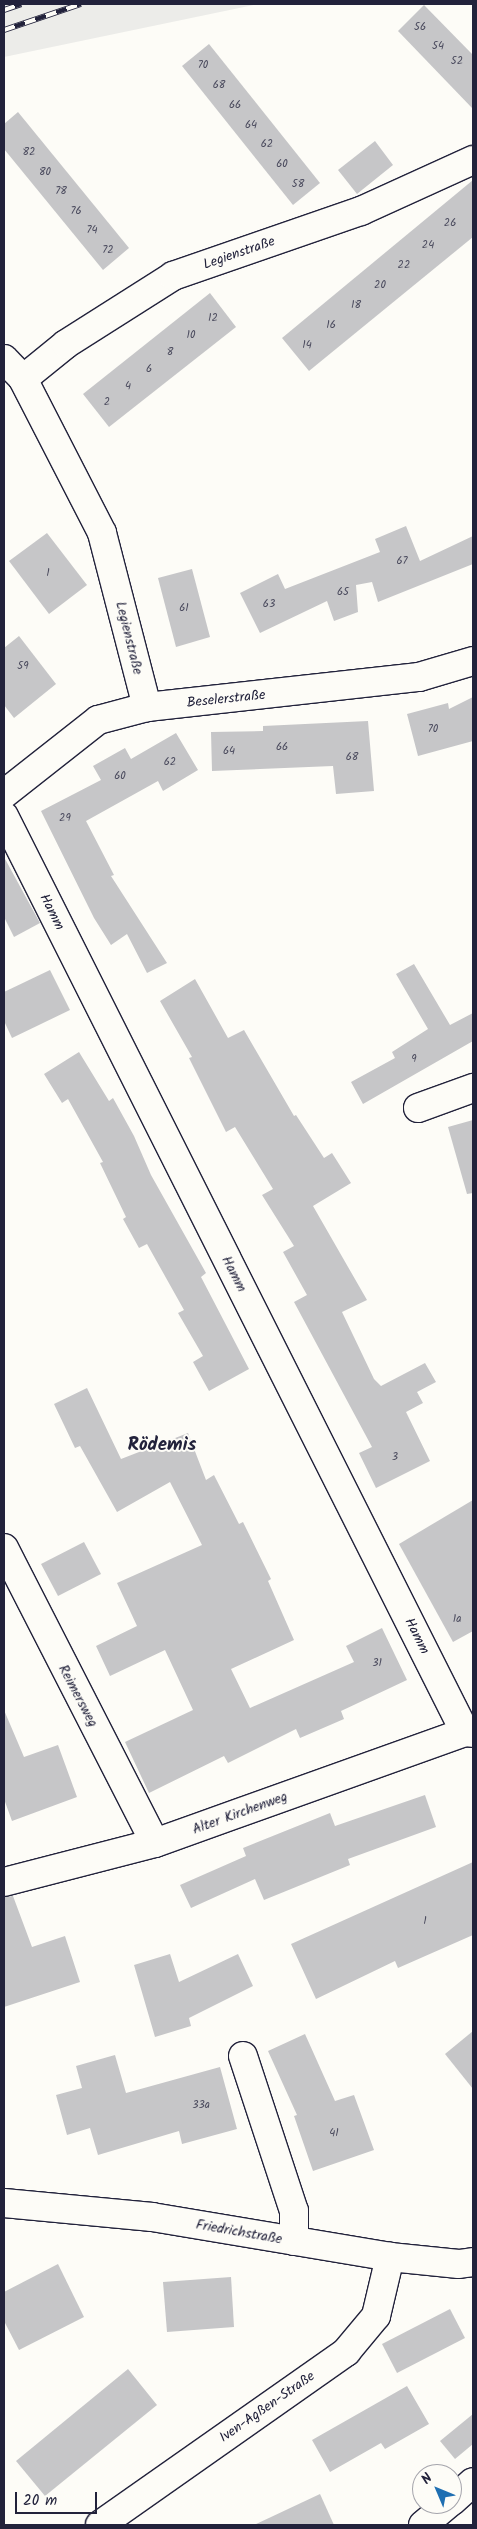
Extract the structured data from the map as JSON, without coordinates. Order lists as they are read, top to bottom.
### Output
{
  "streets": {
    "street": [
      "Legienstraße",
      "Beselerstraße",
      "Hamm",
      "Reimersweg",
      "Alter Kirchenweg",
      "Friedrichstraße",
      "Iven-Agßen-Straße"
    ]
  },
  "crossings": [
    ["Legienstraße", "Beselerstraße"],
    ["Hamm", "Alter Kirchenweg"],
    ["Reimersweg", "Alter Kirchenweg"],
    ["Friedrichstraße", "Iven-Agßen-Straße"]
  ],
  "districts": ["Rödemis"],
  "house_numbers": [
    "56",
    "54",
    "52",
    "70",
    "68",
    "66",
    "64",
    "62",
    "82",
    "60",
    "80",
    "58",
    "78",
    "76",
    "26",
    "74",
    "24",
    "72",
    "22",
    "20",
    "18",
    "12",
    "16",
    "10",
    "14",
    "8",
    "6",
    "4",
    "2",
    "67",
    "1",
    "65",
    "63",
    "61",
    "59",
    "70",
    "66",
    "64",
    "68",
    "62",
    "60",
    "29",
    "9",
    "3",
    "1a",
    "31",
    "1",
    "33a",
    "41"
  ],
  "scale_bar": "20 m",
  "north": "top left"
}
